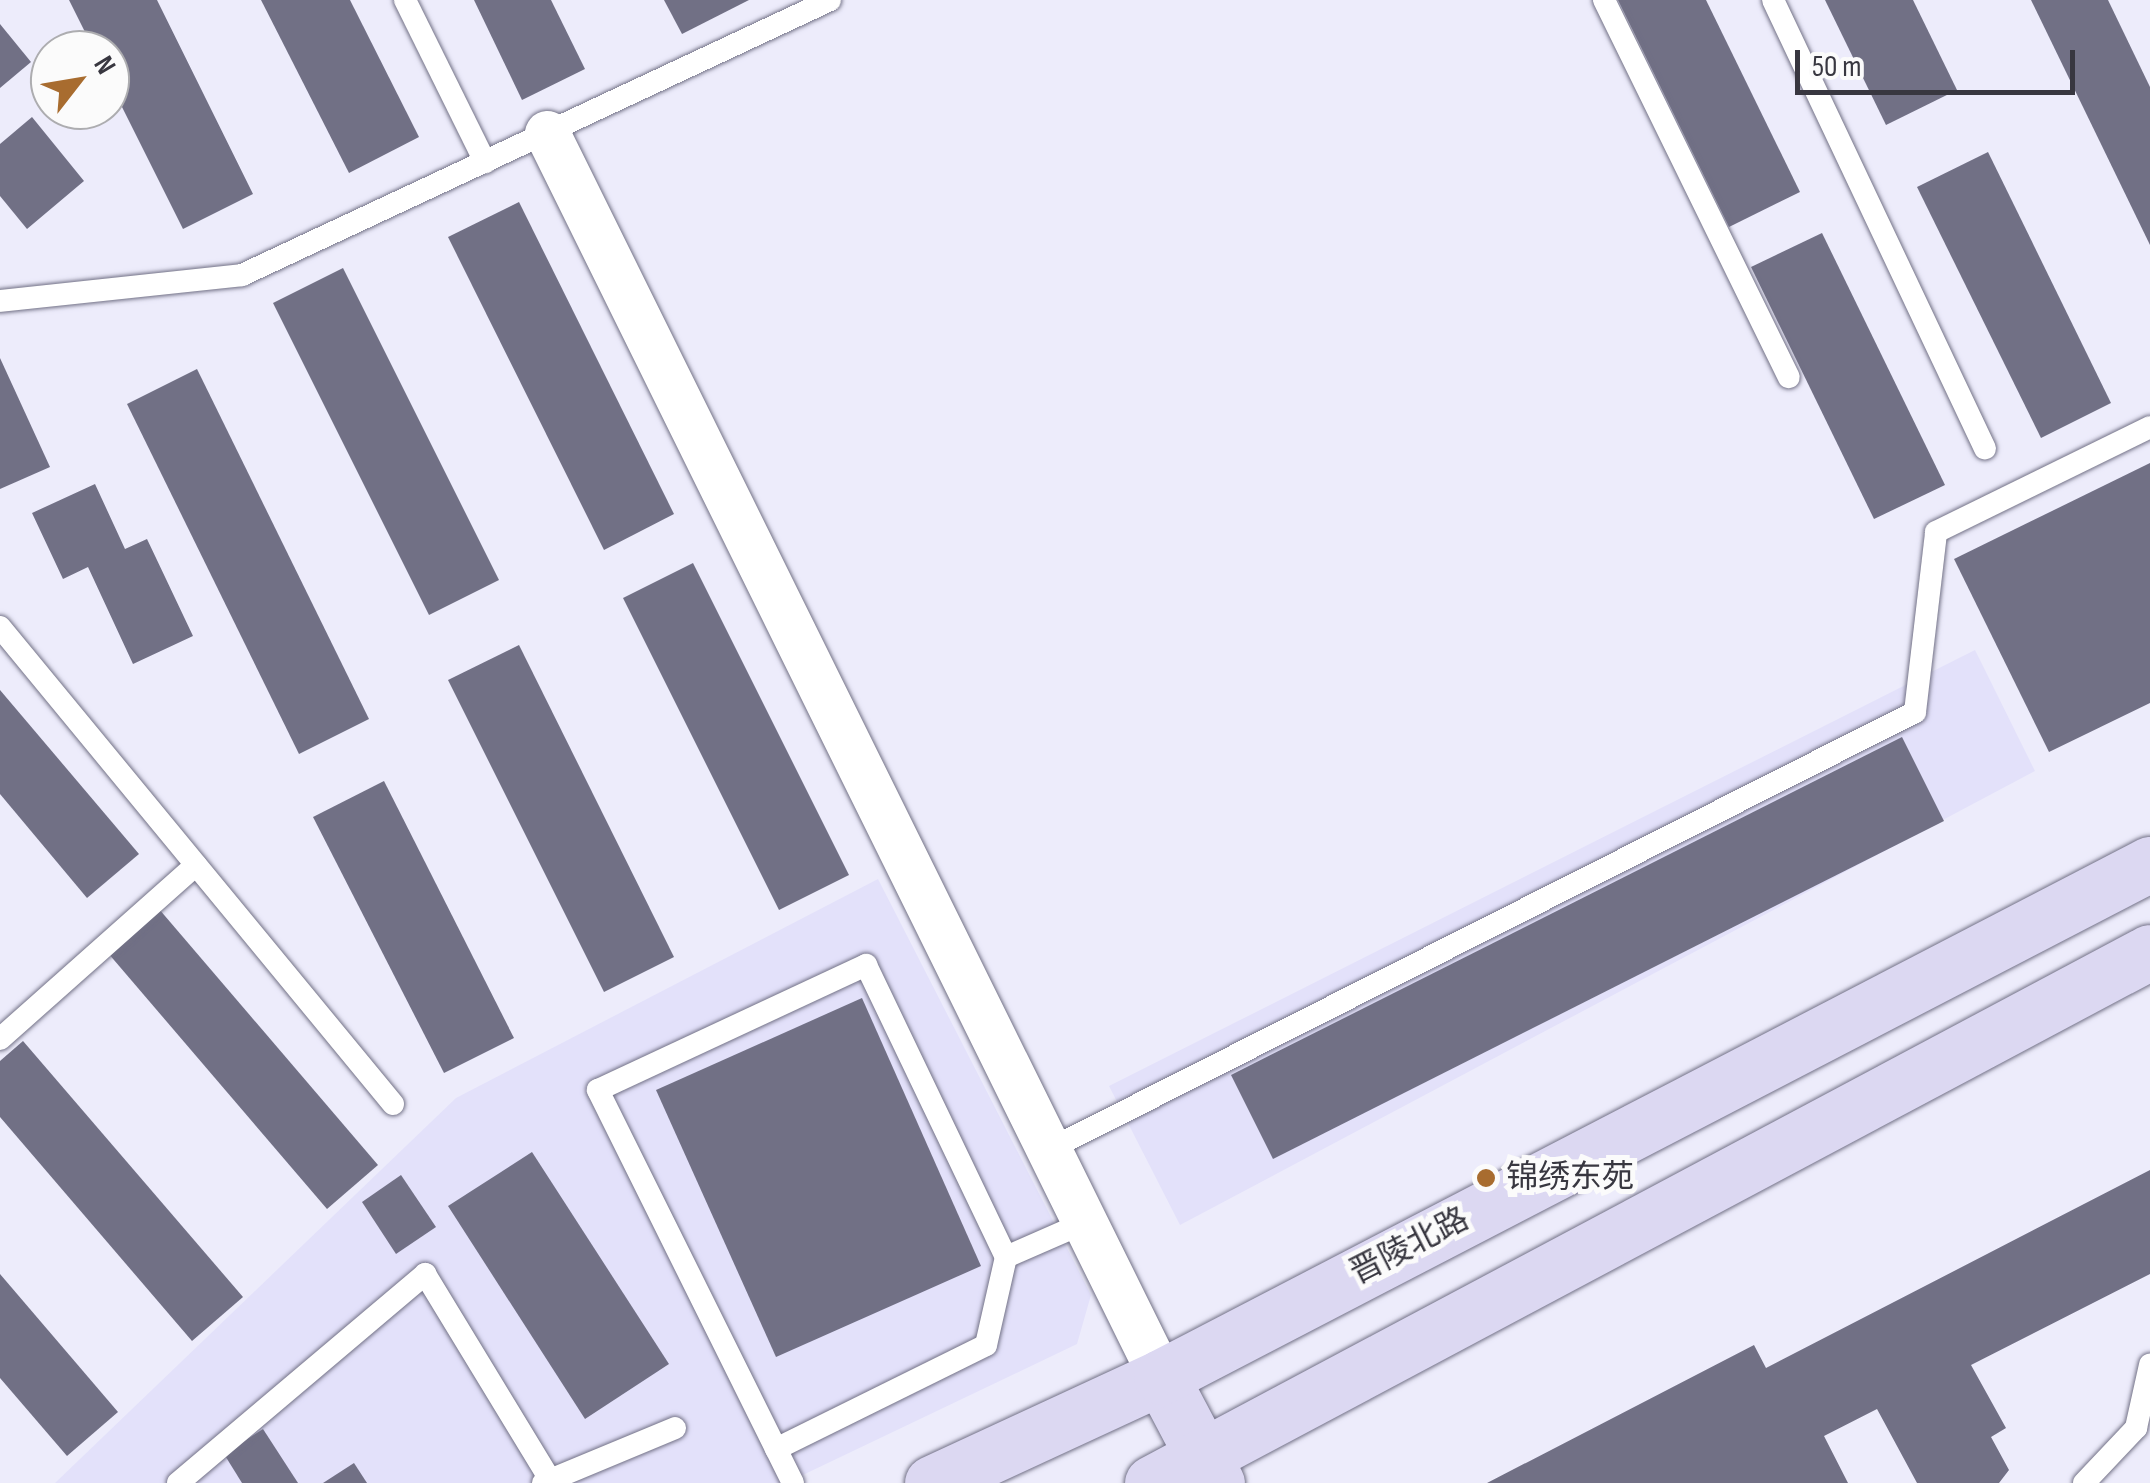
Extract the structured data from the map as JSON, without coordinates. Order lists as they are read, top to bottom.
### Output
{
  "streets": {
    "main road": ["晋陵北路"]
  },
  "places": ["锦绣东苑"],
  "scale_bar": "50 m",
  "north": "top right"
}
